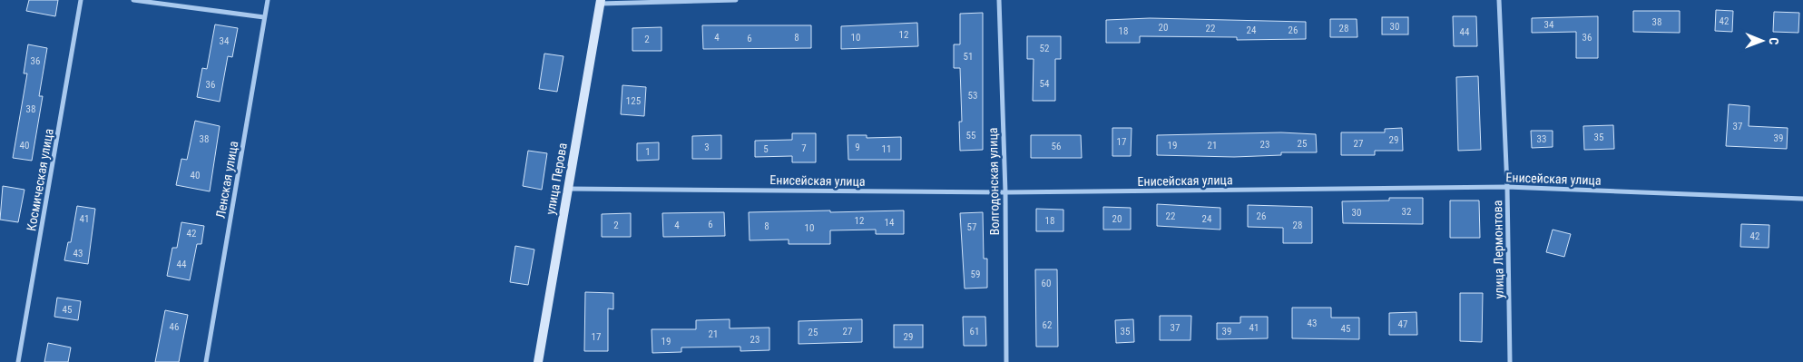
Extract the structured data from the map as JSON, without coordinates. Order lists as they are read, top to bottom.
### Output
{
  "streets": {
    "main road": ["улица Перова"],
    "street": [
      "Енисейская улица",
      "Космическая улица",
      "Ленская улица",
      "Волгодонская улица",
      "улица Лермонтова"
    ]
  },
  "crossings": [
    ["улица Перова", "Енисейская улица"],
    ["Енисейская улица", "Волгодонская улица"],
    ["Енисейская улица", "улица Лермонтова"]
  ],
  "house_numbers": [
    "42",
    "38",
    "34",
    "30",
    "20",
    "22",
    "28",
    "24",
    "26",
    "18",
    "44",
    "12",
    "4",
    "8",
    "10",
    "36",
    "6",
    "2",
    "34",
    "52",
    "51",
    "36",
    "54",
    "36",
    "53",
    "125",
    "38",
    "37",
    "55",
    "35",
    "39",
    "38",
    "33",
    "29",
    "17",
    "25",
    "27",
    "23",
    "40",
    "19",
    "21",
    "56",
    "3",
    "9",
    "7",
    "5",
    "11",
    "1",
    "40",
    "32",
    "30",
    "22",
    "26",
    "41",
    "20",
    "24",
    "12",
    "18",
    "14",
    "6",
    "2",
    "4",
    "28",
    "8",
    "57",
    "10",
    "42",
    "42",
    "43",
    "44",
    "59",
    "60",
    "45",
    "43",
    "47",
    "62",
    "46",
    "37",
    "41",
    "45",
    "27",
    "61",
    "35",
    "39",
    "25",
    "21",
    "17",
    "29",
    "23",
    "19"
  ],
  "north": "right"
}
